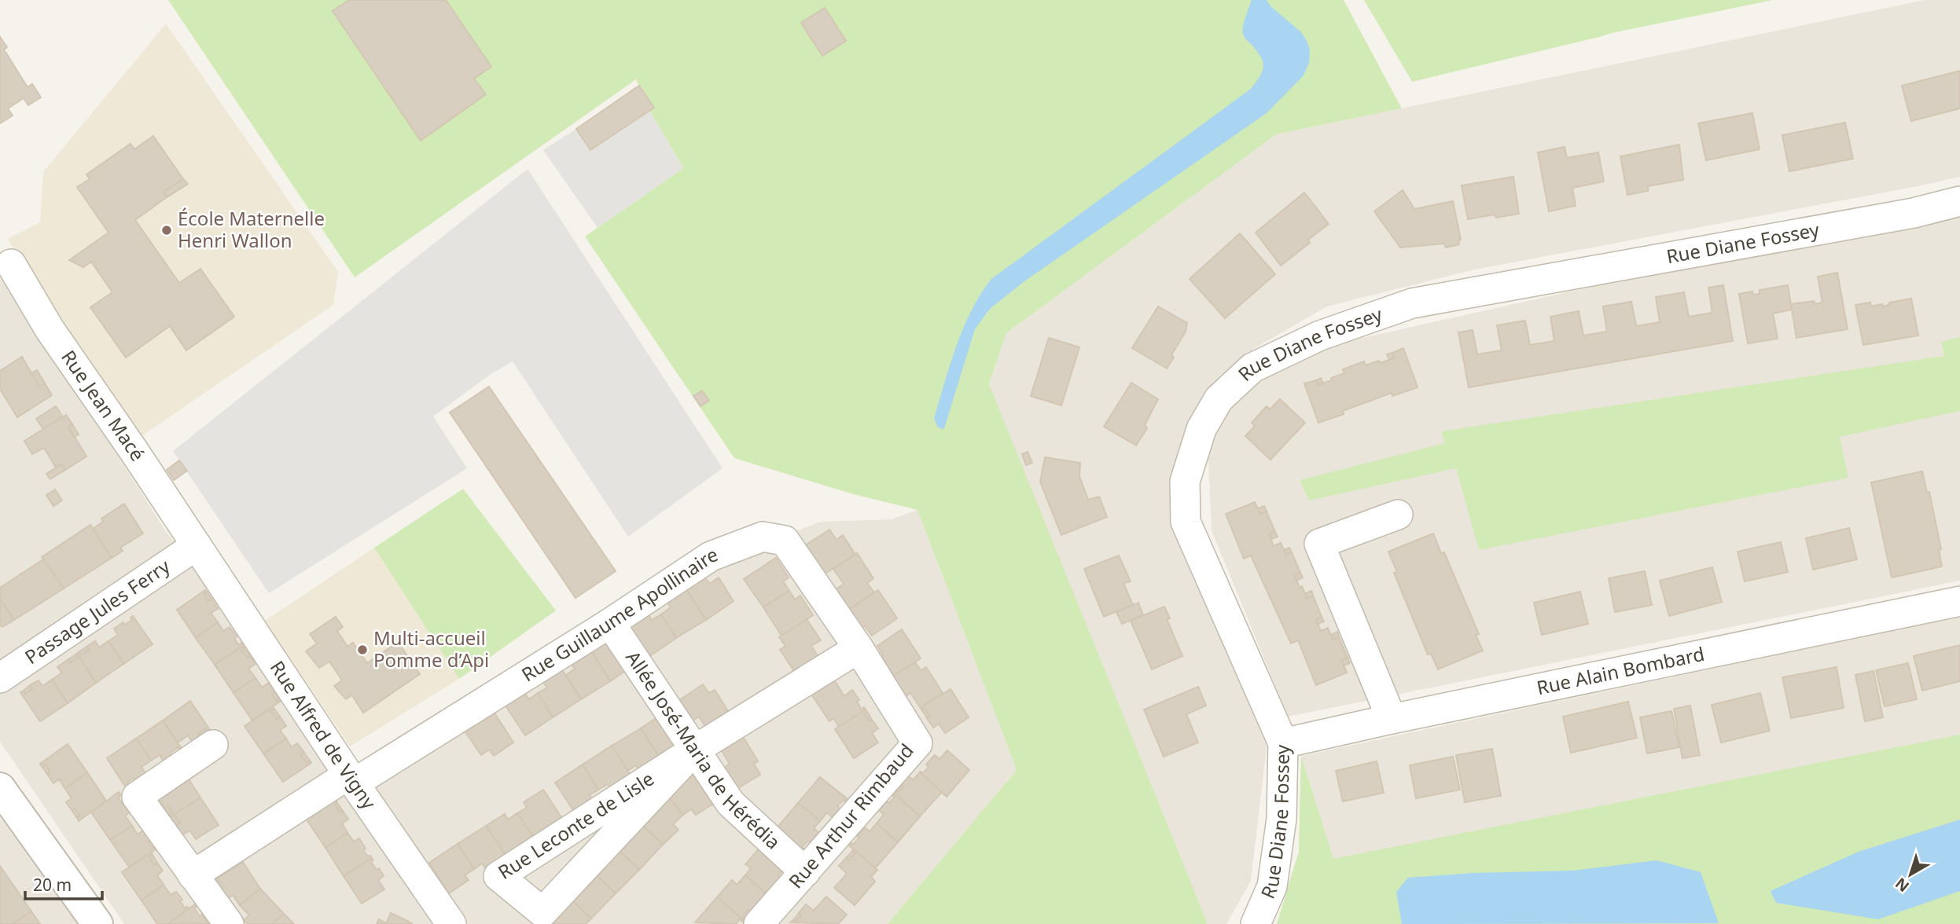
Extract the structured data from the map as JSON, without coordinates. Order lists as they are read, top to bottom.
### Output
{
  "streets": {
    "street": [
      "Rue Diane Fossey",
      "Rue Jean Macé",
      "Passage Jules Ferry",
      "Rue Guillaume Apollinaire",
      "Rue Alain Bombard",
      "Rue Alfred de Vigny",
      "Allée José-Maria de Hérédia",
      "Rue Arthur Rimbaud",
      "Rue Leconte de Lisle"
    ]
  },
  "crossings": [
    ["Rue Diane Fossey", "Rue Alain Bombard"],
    ["Rue Jean Macé", "Passage Jules Ferry"],
    ["Rue Jean Macé", "Rue Alfred de Vigny"],
    ["Passage Jules Ferry", "Rue Alfred de Vigny"],
    ["Rue Guillaume Apollinaire", "Rue Alfred de Vigny"],
    ["Rue Guillaume Apollinaire", "Allée José-Maria de Hérédia"],
    ["Rue Guillaume Apollinaire", "Rue Arthur Rimbaud"],
    ["Rue Guillaume Apollinaire", "Rue Leconte de Lisle"],
    ["Allée José-Maria de Hérédia", "Rue Arthur Rimbaud"],
    ["Allée José-Maria de Hérédia", "Rue Leconte de Lisle"],
    ["Rue Arthur Rimbaud", "Rue Leconte de Lisle"]
  ],
  "places": ["École Maternelle Henri Wallon", "Multi-accueil Pomme d’Api"],
  "scale_bar": "20 m",
  "north": "bottom left"
}
